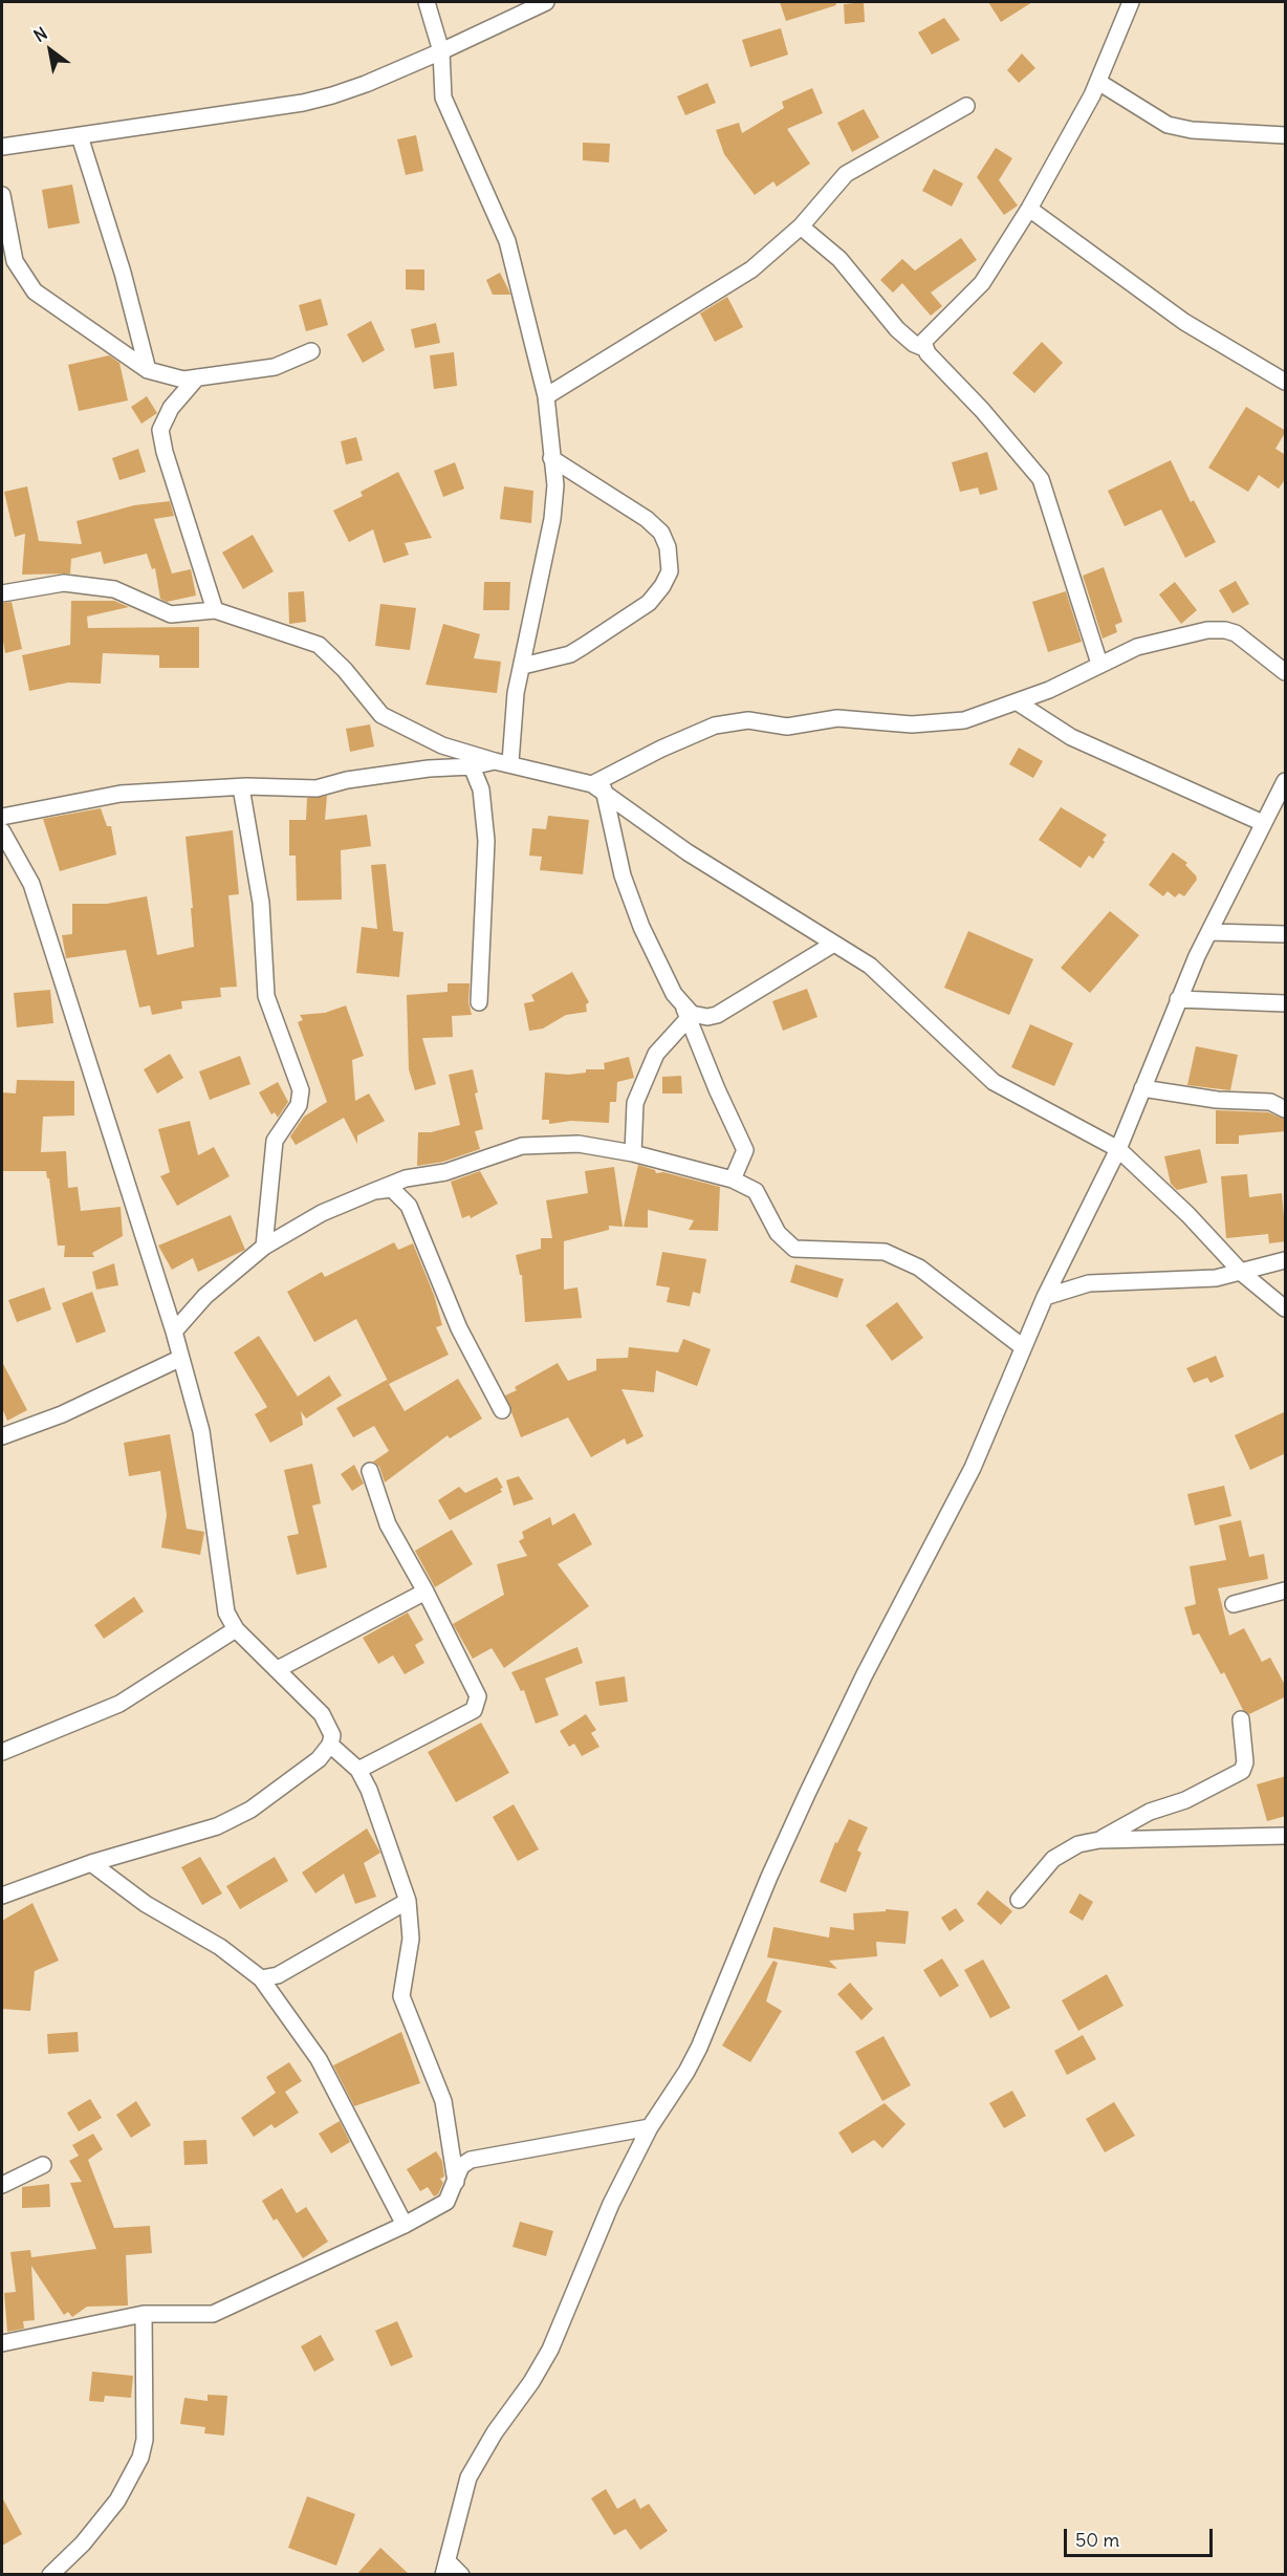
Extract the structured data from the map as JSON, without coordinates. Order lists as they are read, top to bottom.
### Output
{
  "scale_bar": "50 m",
  "north": "top left"
}
